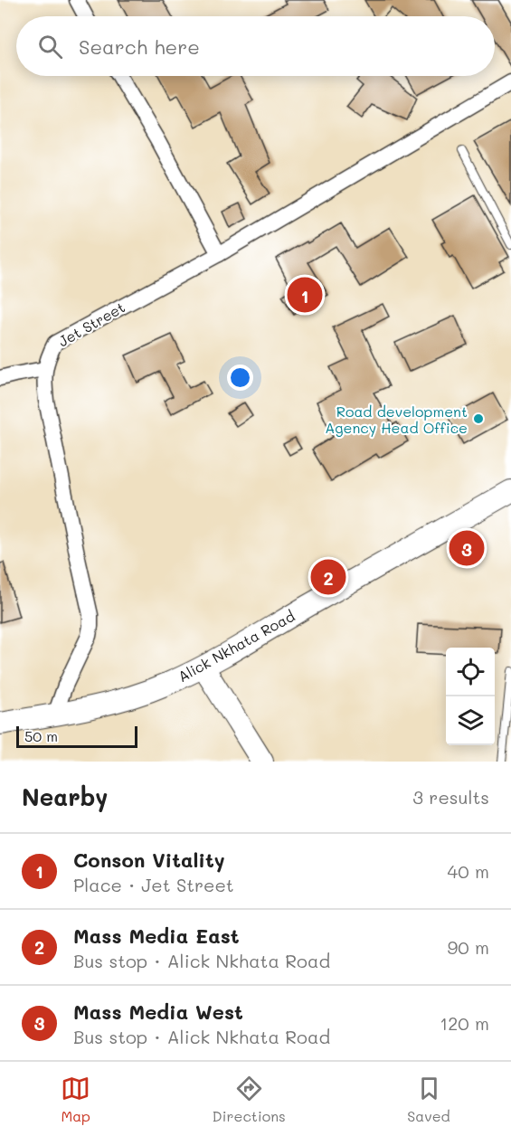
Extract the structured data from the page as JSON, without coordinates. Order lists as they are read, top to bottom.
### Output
{
  "streets": {
    "main road": ["Alick Nkhata Road"],
    "street": ["Jet Street"]
  },
  "crossings": [
    ["Jet Street", "Alick Nkhata Road"]
  ],
  "places": ["Road development Agency Head Office"],
  "scale_bar": "50 m",
  "page": {
    "search": "Search here",
    "pins": ["1", "3", "2"],
    "scale": "50 m",
    "heading": ["Nearby", "3 results"],
    "list": [
      {
        "mark": "1",
        "name": "Conson Vitality",
        "note": "Place · Jet Street",
        "value": "40 m"
      },
      {
        "mark": "2",
        "name": "Mass Media East",
        "note": "Bus stop · Alick Nkhata Road",
        "value": "90 m"
      },
      {
        "mark": "3",
        "name": "Mass Media West",
        "note": "Bus stop · Alick Nkhata Road",
        "value": "120 m"
      }
    ],
    "nav": ["Map", "Directions", "Saved"]
  }
}
